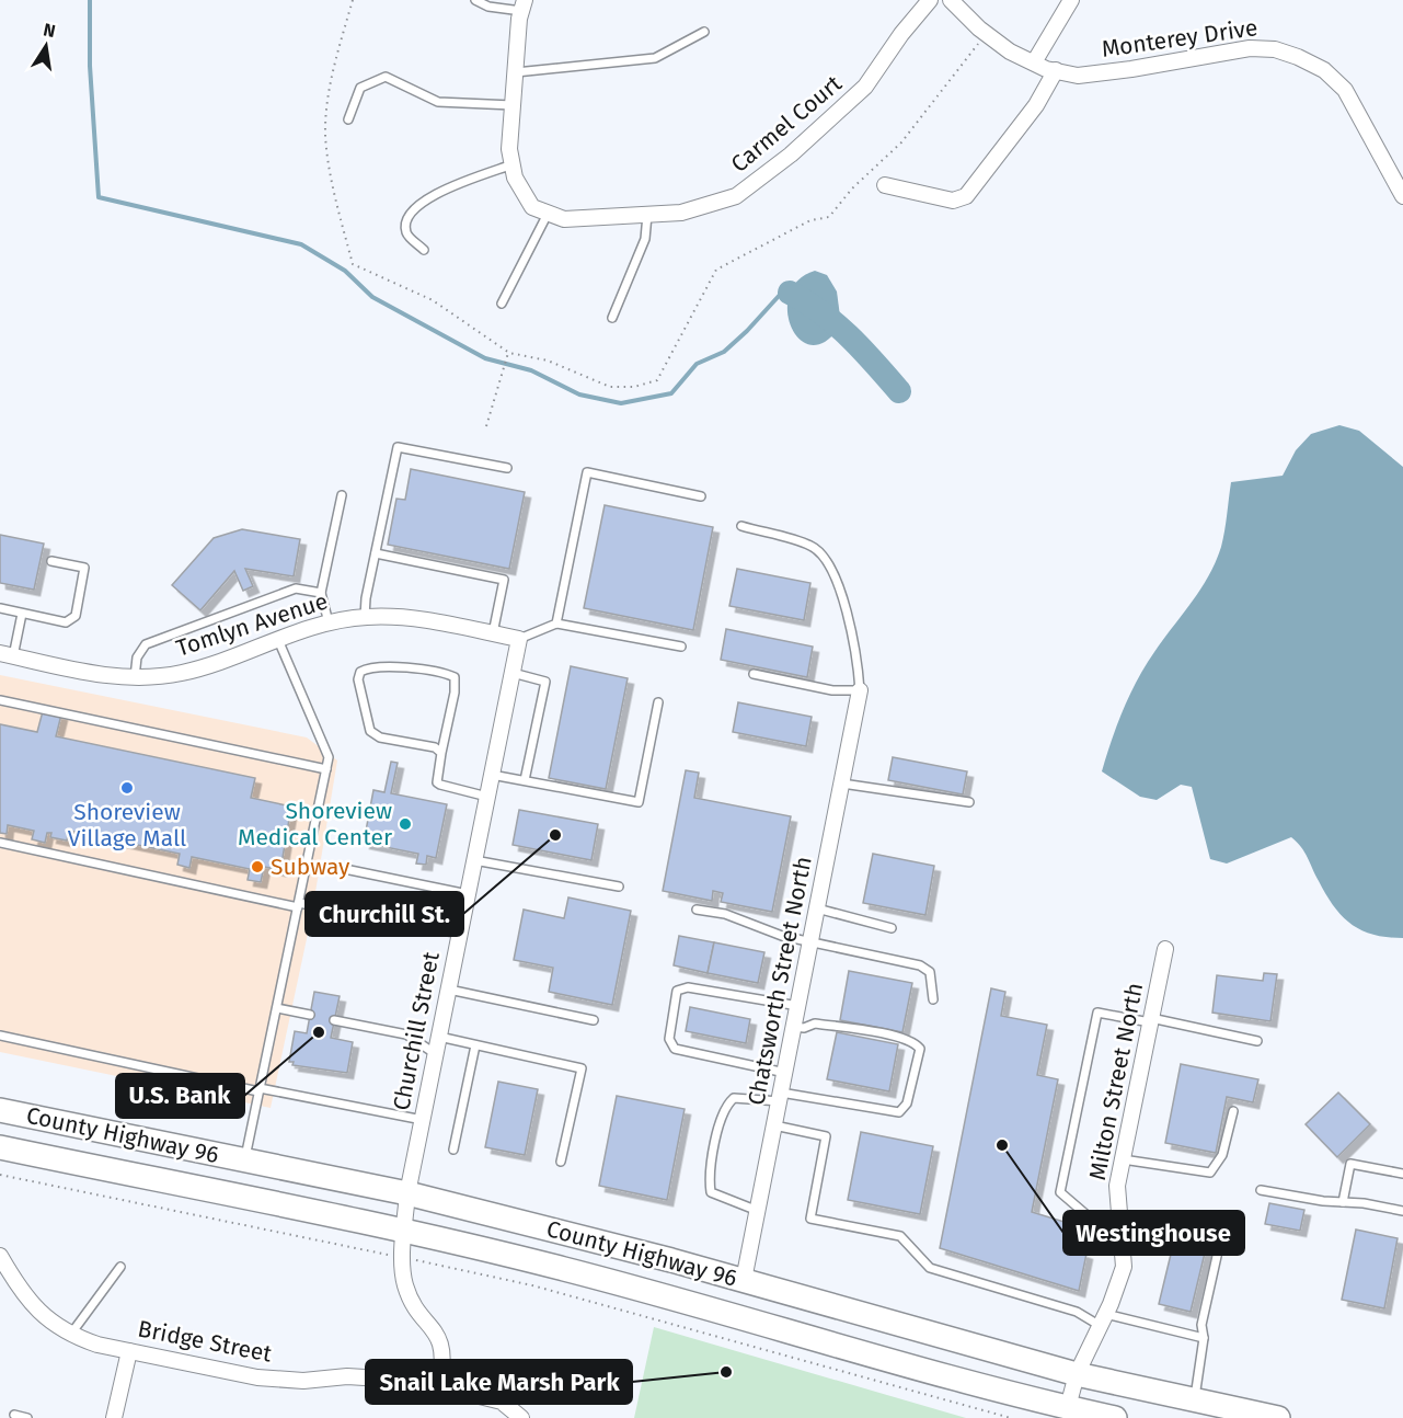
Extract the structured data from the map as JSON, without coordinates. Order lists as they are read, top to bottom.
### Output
{
  "streets": {
    "main road": ["County Highway 96"],
    "street": [
      "Monterey Drive",
      "Carmel Court",
      "Tomlyn Avenue",
      "Chatsworth Street North",
      "Churchill Street",
      "Milton Street North",
      "Bridge Street"
    ]
  },
  "crossings": [
    ["Tomlyn Avenue", "Churchill Street"],
    ["Chatsworth Street North", "County Highway 96"],
    ["Churchill Street", "County Highway 96"],
    ["Churchill Street", "Bridge Street"],
    ["Milton Street North", "County Highway 96"]
  ],
  "places": [
    "Shoreview Village Mall",
    "Shoreview Medical Center",
    "Churchill St.",
    "Subway",
    "U.S. Bank",
    "Westinghouse",
    "Snail Lake Marsh Park"
  ],
  "north": "top"
}
